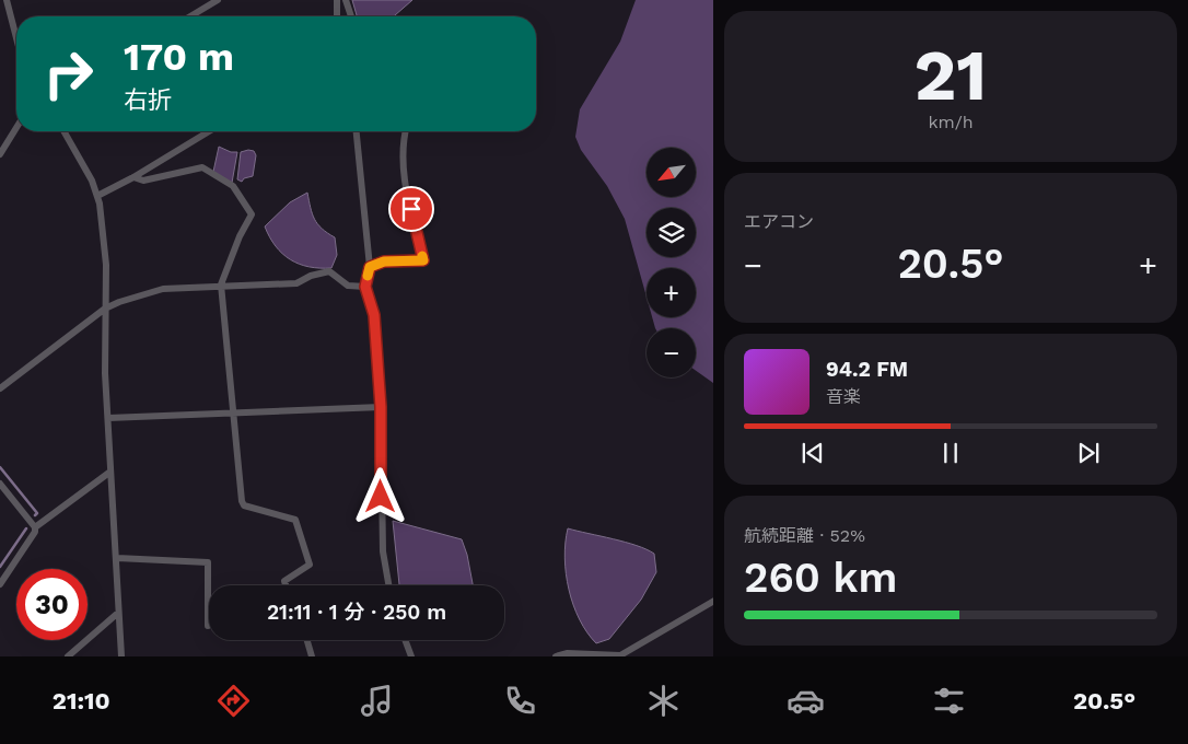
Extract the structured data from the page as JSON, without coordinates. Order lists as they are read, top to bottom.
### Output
{
  "north": "bottom left",
  "page": {
    "tile": [
      ["21", "km/h"],
      "エアコン",
      ["航続距離 · 52%", "260 km"]
    ],
    "turn": ["170 m", "右折"],
    "map_buttons": ["+", "−"],
    "heat": ["−", "20.5°", "+"],
    "song": ["94.2 FM", "音楽"],
    "limit": "30",
    "trip": "21:11 · 1 分 · 250 m",
    "tabs": ["21:10", "20.5°"]
  }
}
